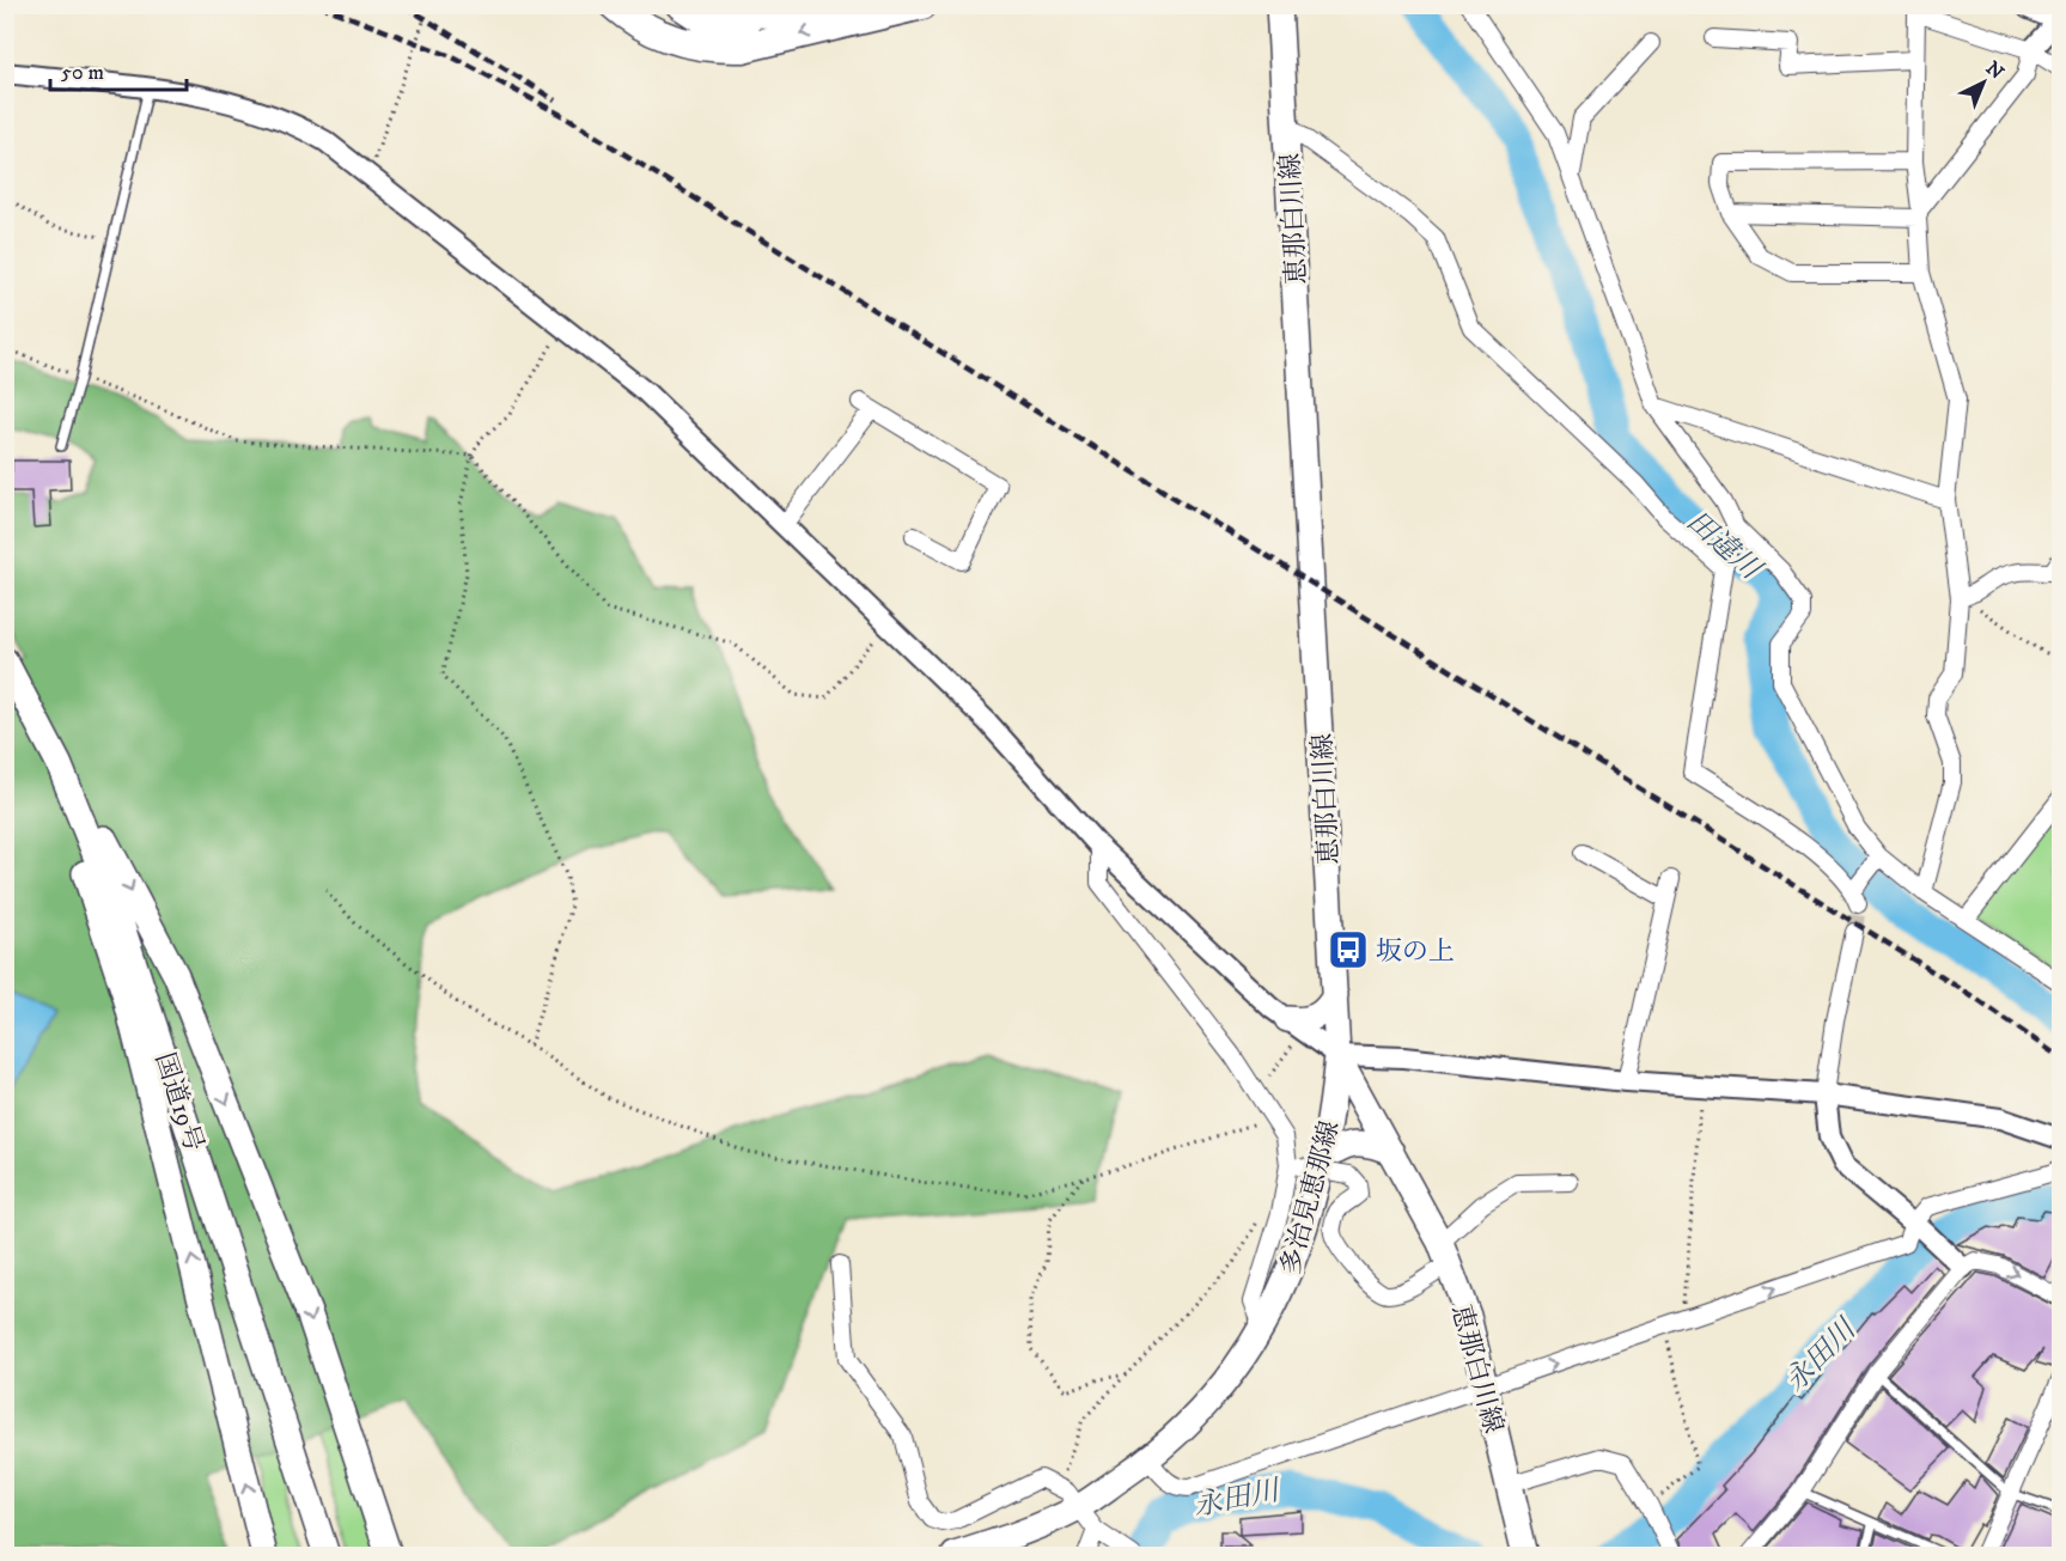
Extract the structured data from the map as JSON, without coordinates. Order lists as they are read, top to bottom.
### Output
{
  "streets": {
    "main road": ["恵那白川線", "国道19号", "多治見恵那線"]
  },
  "crossings": [
    ["恵那白川線", "多治見恵那線"]
  ],
  "water": ["田違川", "永田川"],
  "places": {
    "bus stop": ["坂の上"]
  },
  "scale_bar": "50 m",
  "north": "top right"
}
